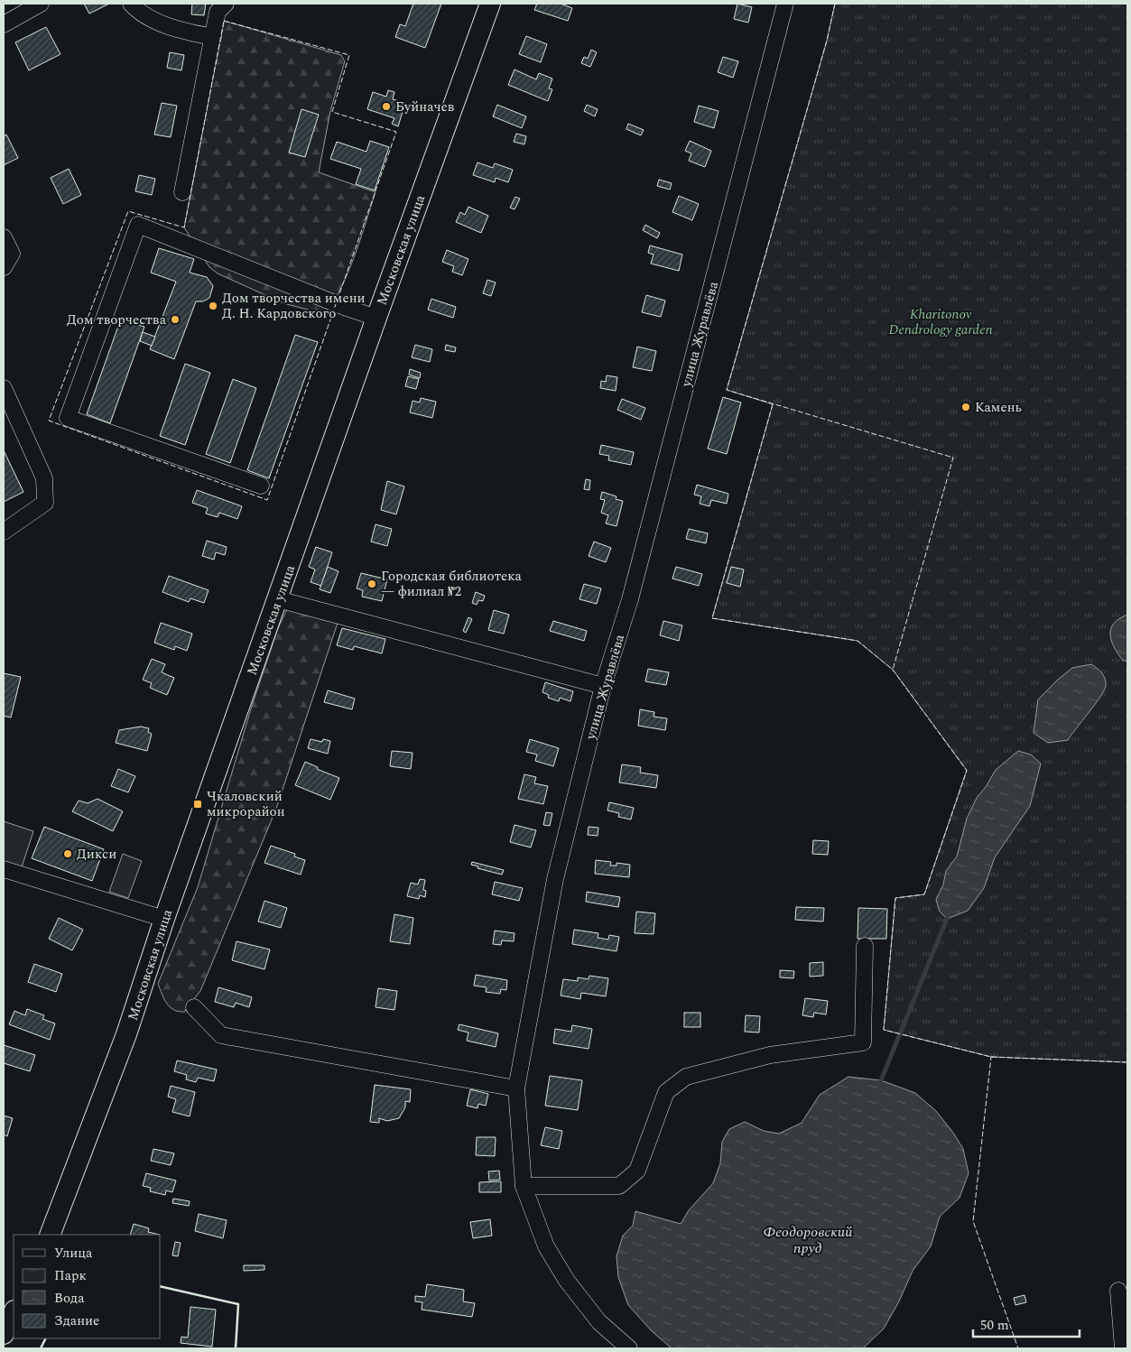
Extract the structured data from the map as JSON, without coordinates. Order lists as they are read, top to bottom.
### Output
{
  "streets": {
    "main road": ["Московская улица"],
    "street": ["улица Журавлёва"]
  },
  "water": ["Феодоровский пруд"],
  "parks": ["Kharitonov Dendrology garden"],
  "places": {
    "other": [
      "Буйначев",
      "Дом творчества имени Д. Н. Кардовского",
      "Дом творчества",
      "Камень",
      "Городская библиотека — филиал №2",
      "Дикси"
    ],
    "transit": ["Чкаловский микрорайон"]
  },
  "legend": [
    "Улица",
    "Парк",
    "Вода",
    "Здание"
  ],
  "scale_bar": "50 m"
}
